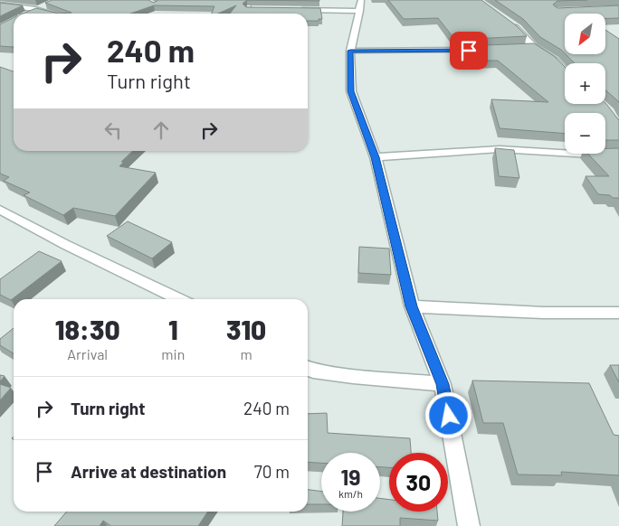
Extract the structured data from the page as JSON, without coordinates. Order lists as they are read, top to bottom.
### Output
{
  "north": "bottom left",
  "page": {
    "map_buttons": ["+", "−"],
    "turn": ["240 m", "Turn right"],
    "eta": [
      "18:30",
      "Arrival",
      "1",
      "min",
      "310",
      "m"
    ],
    "list": [
      {
        "name": "Turn right",
        "value": "240 m"
      },
      {
        "name": "Arrive at destination",
        "value": "70 m"
      }
    ],
    "speed": "19 km/h",
    "limit": "30"
  }
}
